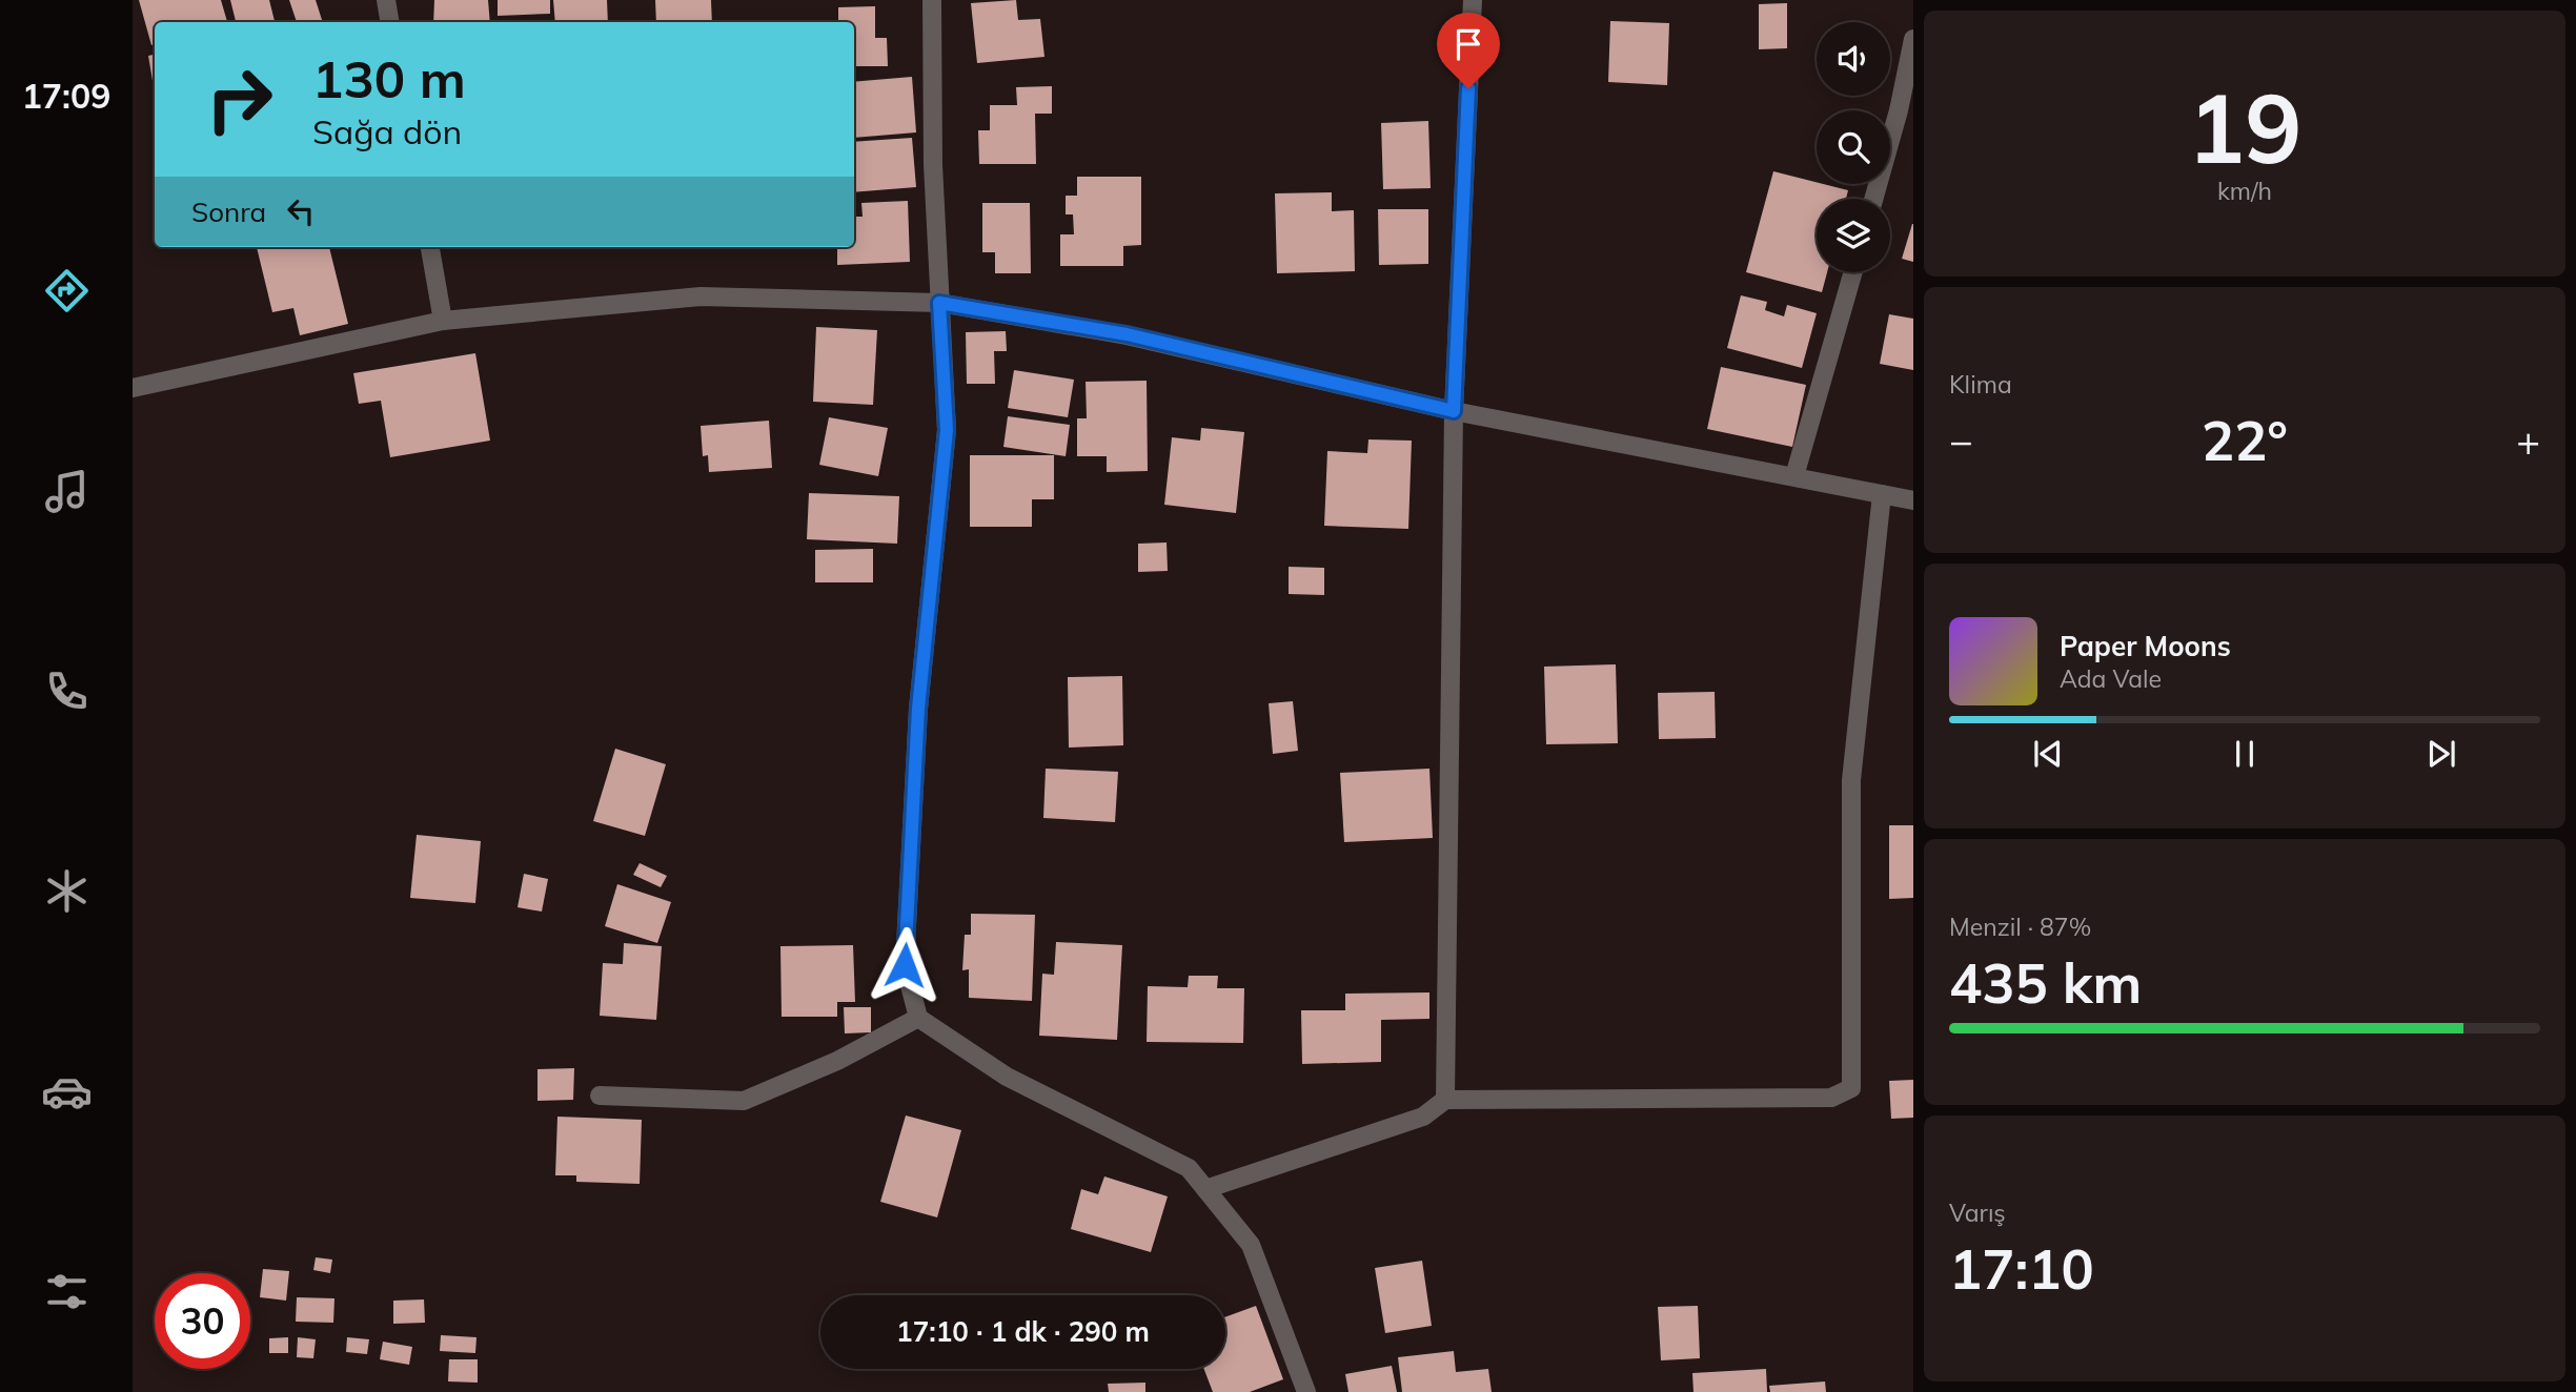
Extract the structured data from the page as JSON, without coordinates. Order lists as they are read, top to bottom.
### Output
{
  "page": {
    "tabs": "17:09",
    "tile": [
      ["19", "km/h"],
      "Klima",
      ["Menzil · 87%", "435 km"],
      ["Varış", "17:10"]
    ],
    "turn": ["130 m", "Sağa dön"],
    "then": "Sonra",
    "heat": ["−", "22°", "+"],
    "song": ["Paper Moons", "Ada Vale"],
    "limit": "30",
    "trip": "17:10 · 1 dk · 290 m"
  }
}
